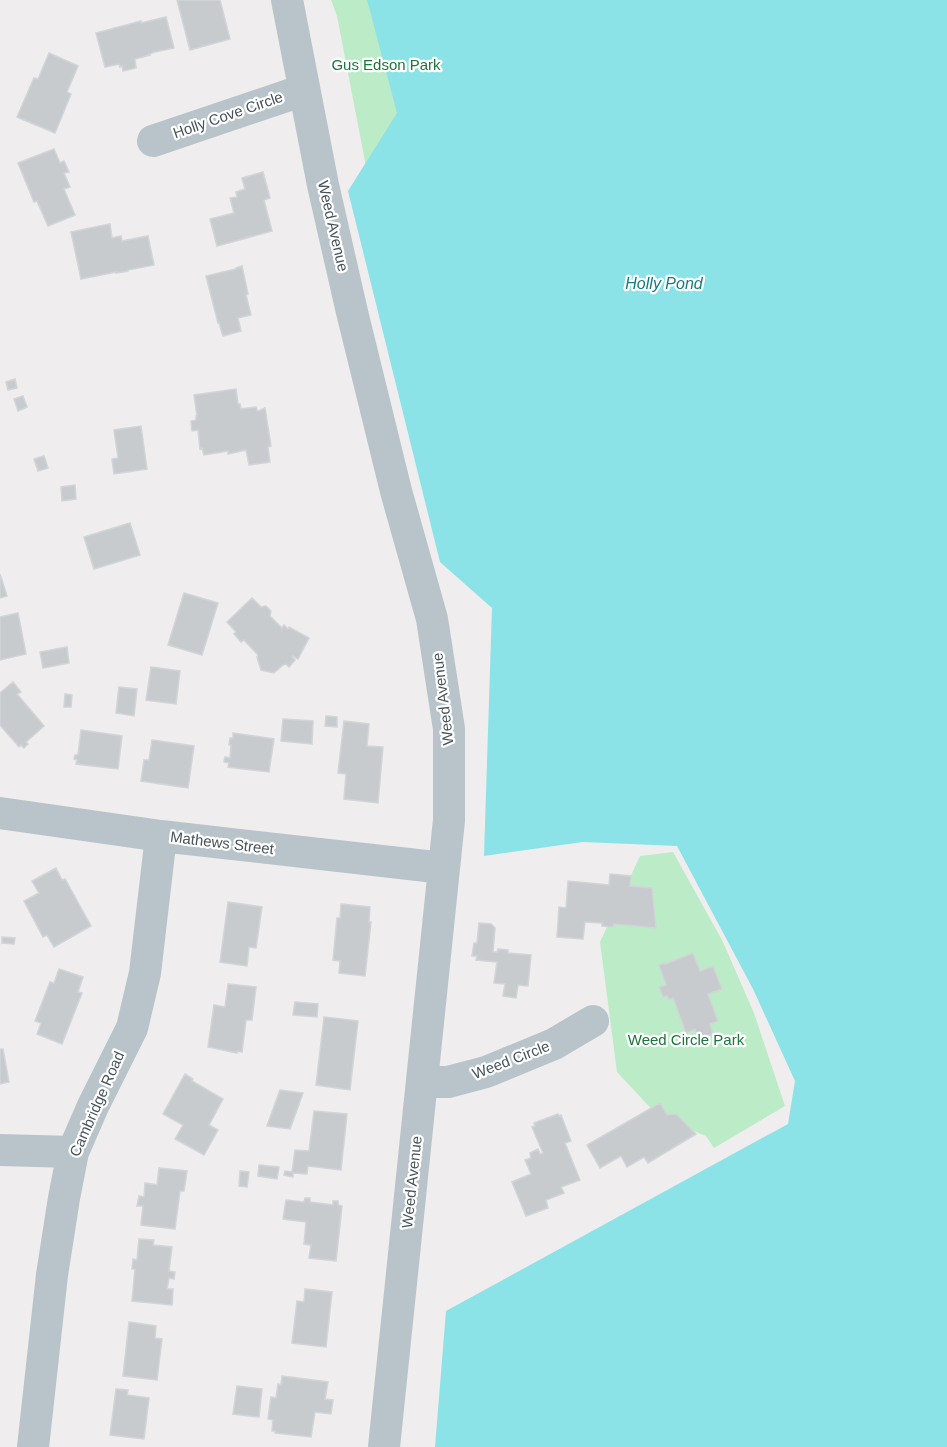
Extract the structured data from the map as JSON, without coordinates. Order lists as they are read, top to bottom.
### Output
{
  "streets": {
    "street": [
      "Holly Cove Circle",
      "Weed Avenue",
      "Mathews Street",
      "Weed Circle",
      "Cambridge Road"
    ]
  },
  "crossings": [
    ["Holly Cove Circle", "Weed Avenue"],
    ["Weed Avenue", "Mathews Street"],
    ["Weed Avenue", "Weed Circle"],
    ["Mathews Street", "Cambridge Road"]
  ],
  "water": ["Holly Pond"],
  "parks": ["Gus Edson Park", "Weed Circle Park"]
}
